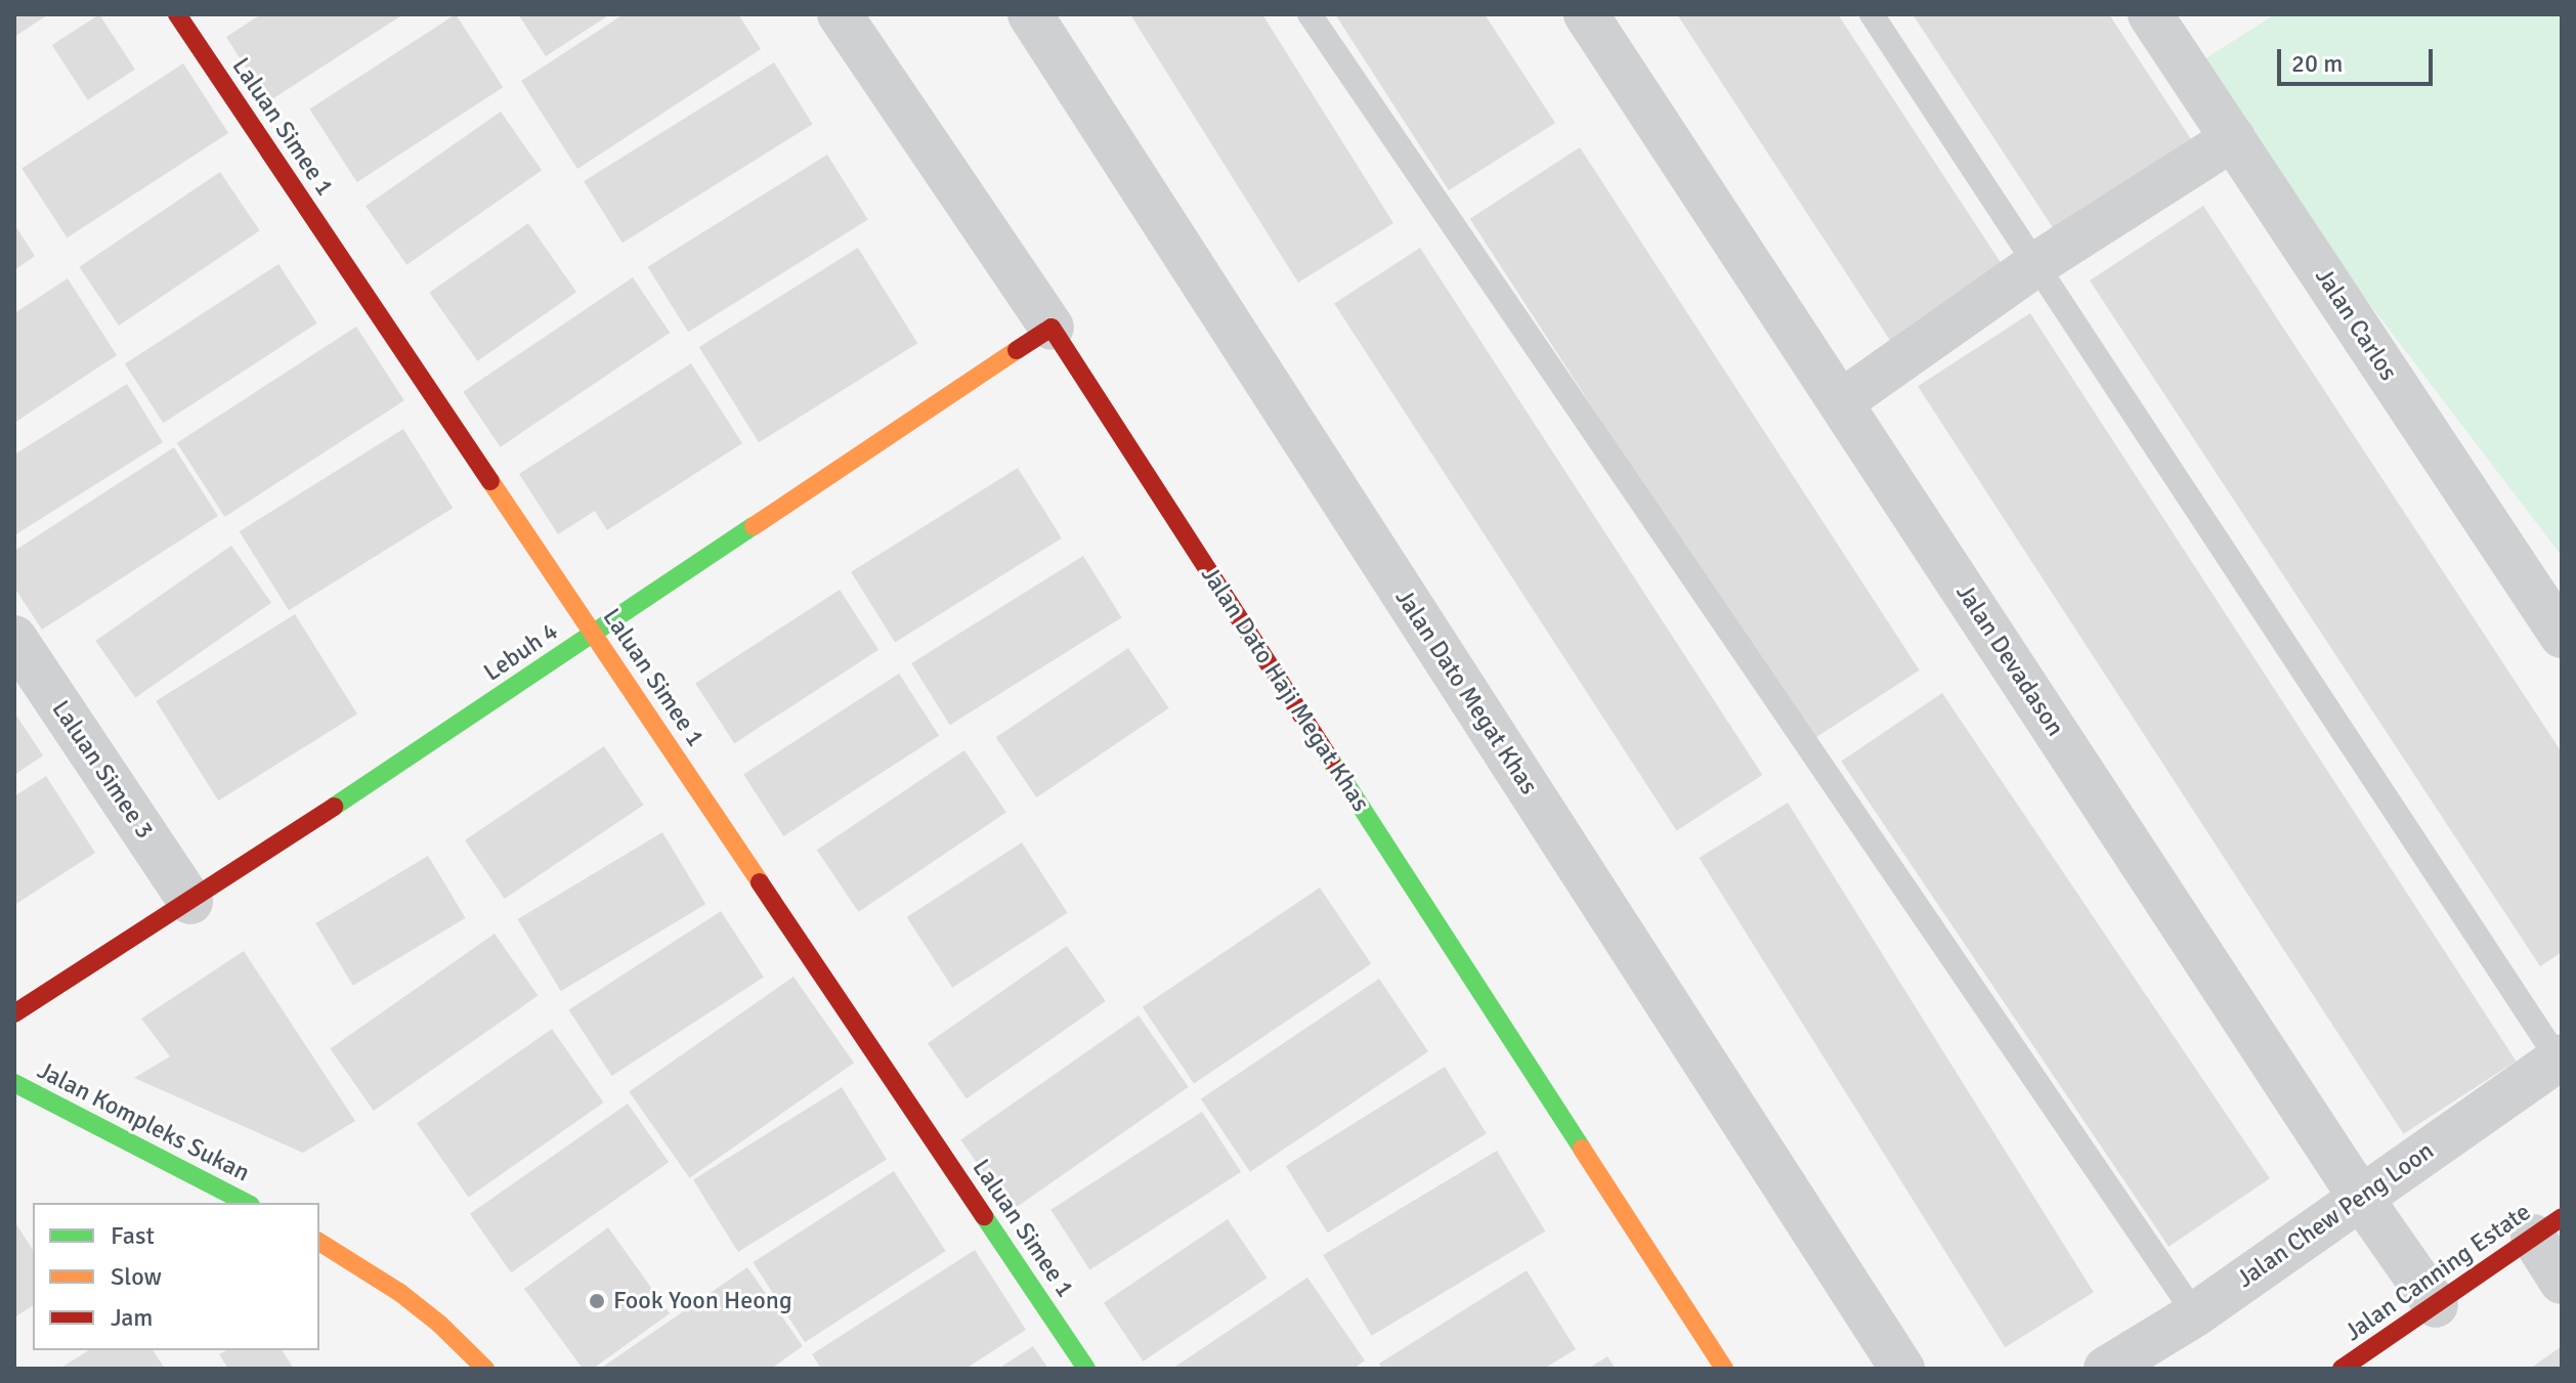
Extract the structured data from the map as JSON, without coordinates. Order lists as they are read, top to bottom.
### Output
{
  "streets": {
    "street": [
      "Laluan Simee 1",
      "Jalan Carlos",
      "Lebuh 4",
      "Jalan Devadason",
      "Jalan Dato Haji Megat Khas",
      "Jalan Dato Megat Khas",
      "Laluan Simee 3",
      "Jalan Kompleks Sukan",
      "Jalan Chew Peng Loon",
      "Jalan Canning Estate"
    ]
  },
  "crossings": [
    ["Laluan Simee 1", "Lebuh 4"],
    ["Lebuh 4", "Jalan Dato Haji Megat Khas"],
    ["Lebuh 4", "Laluan Simee 3"],
    ["Jalan Devadason", "Jalan Chew Peng Loon"],
    ["Jalan Devadason", "Jalan Canning Estate"]
  ],
  "places": ["Fook Yoon Heong"],
  "legend": ["Fast", "Slow", "Jam"],
  "scale_bar": "20 m"
}
